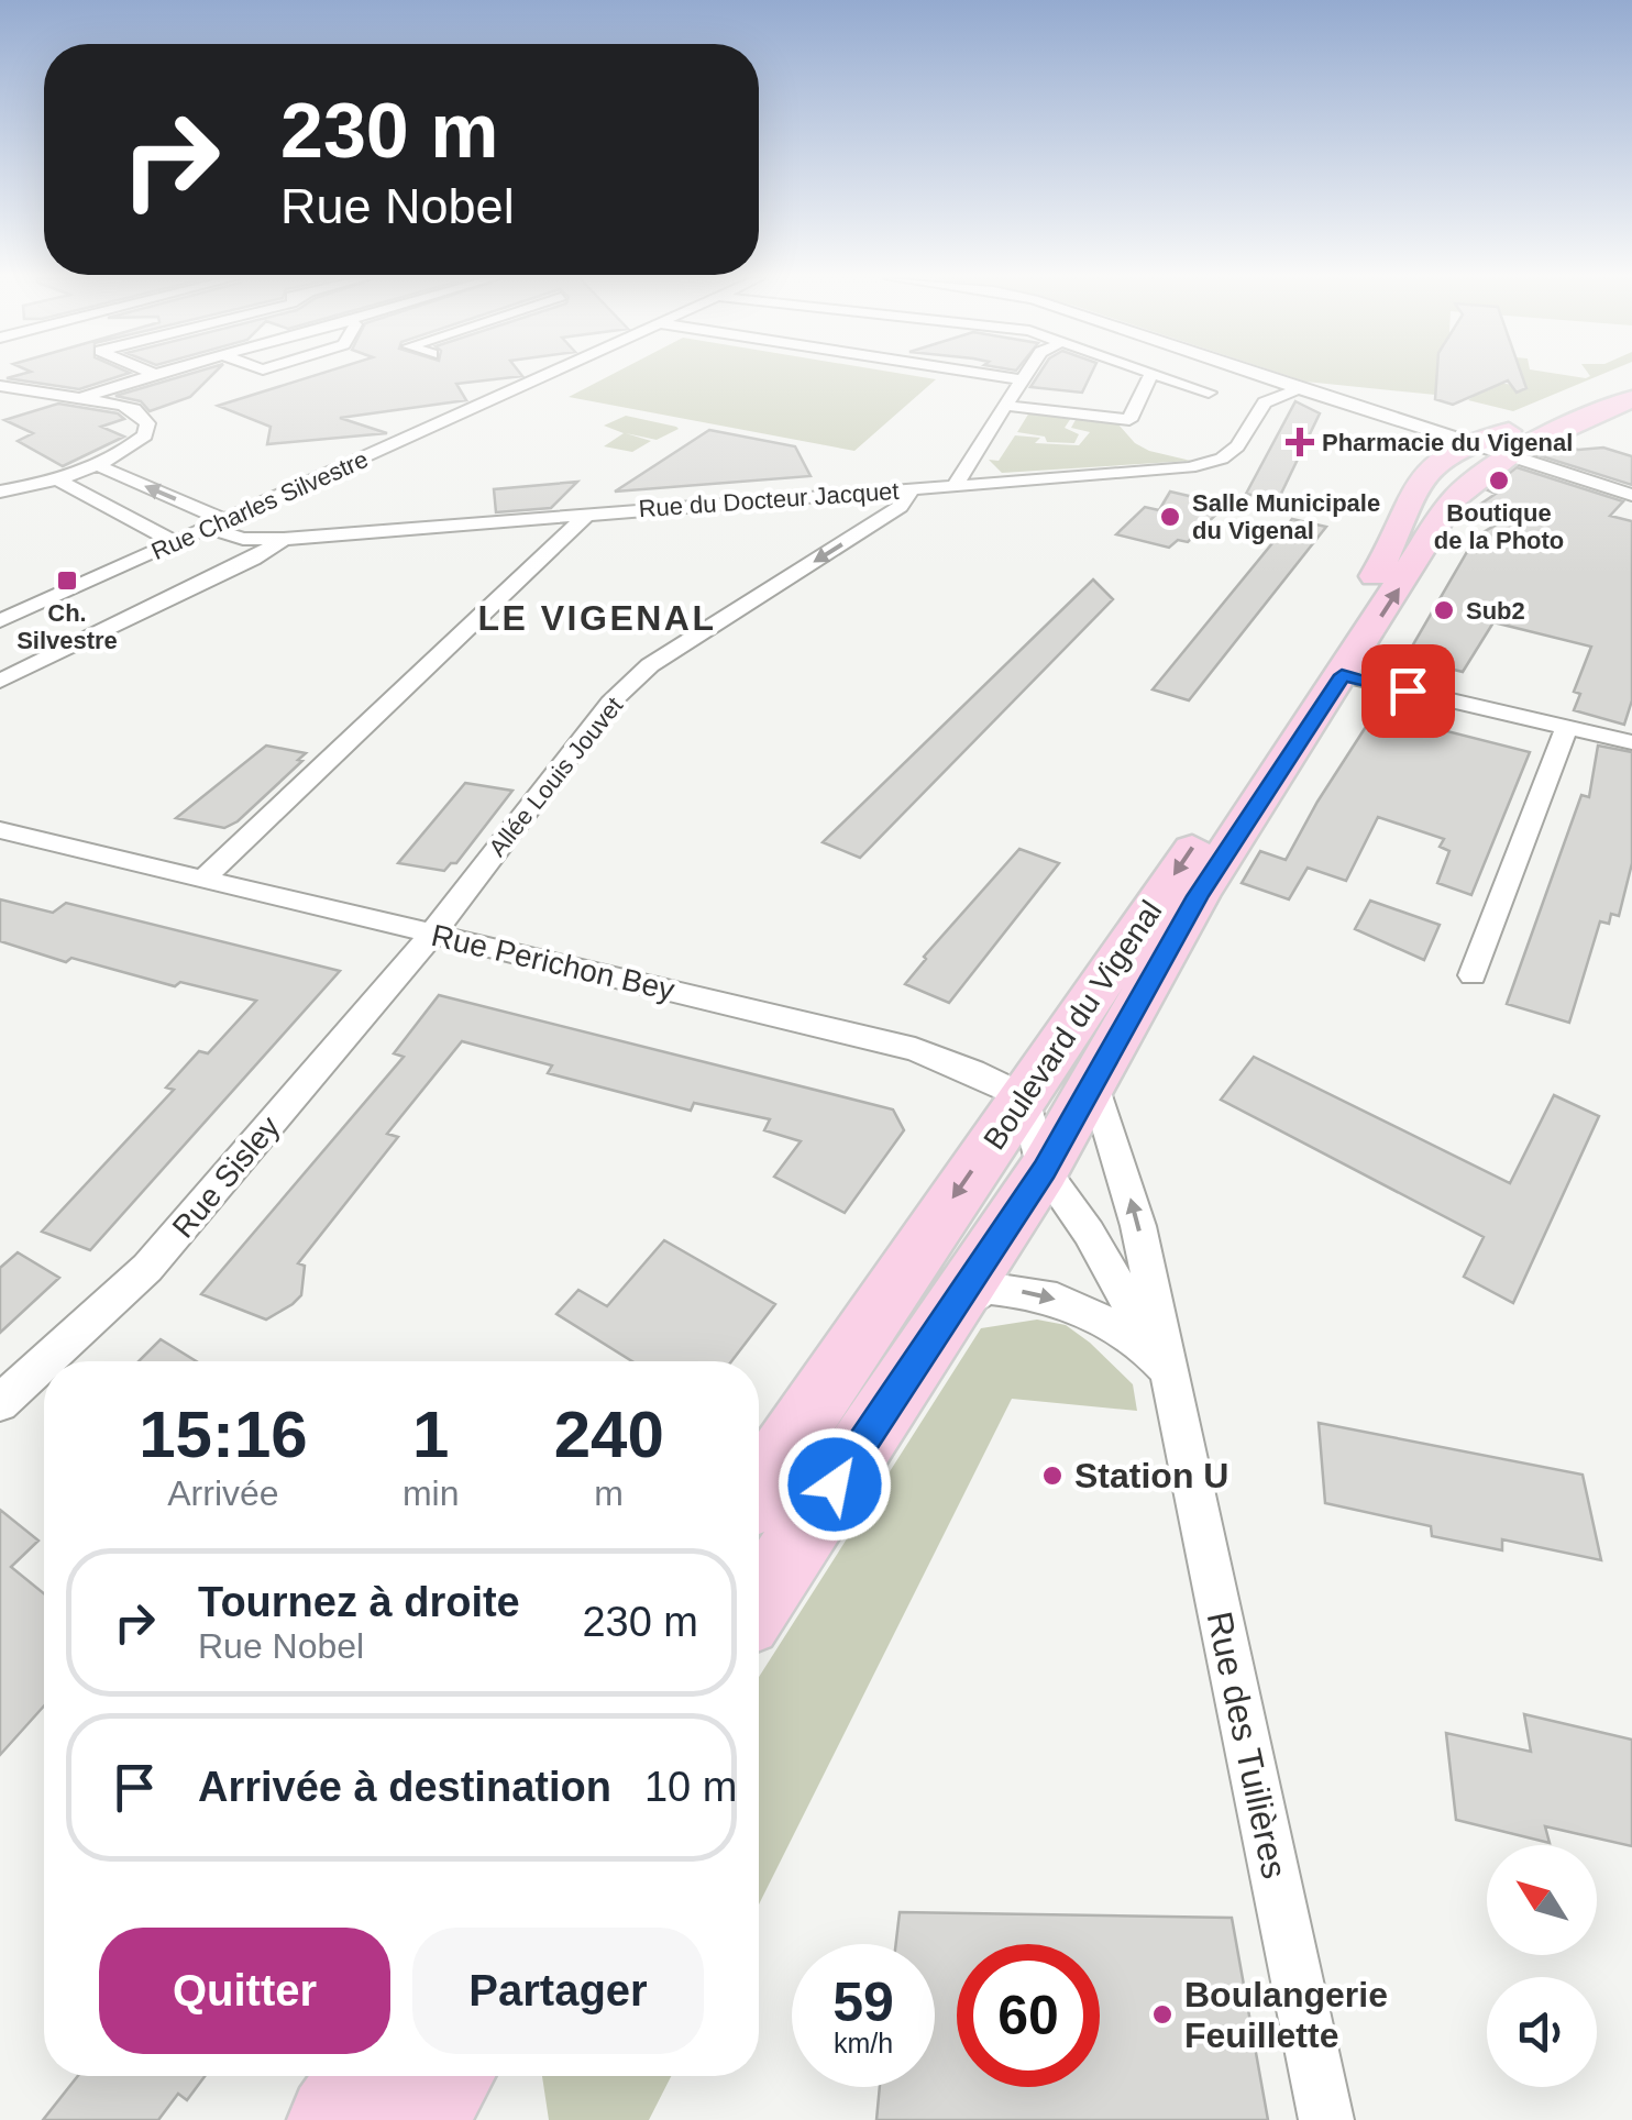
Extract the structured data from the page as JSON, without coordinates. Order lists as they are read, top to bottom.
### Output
{
  "streets": {
    "main road": ["Boulevard du Vigenal"],
    "street": [
      "Rue du Docteur Jacquet",
      "Rue Charles Silvestre",
      "Allée Louis Jouvet",
      "Rue Perichon Bey",
      "Rue Sisley",
      "Rue des Tuilières"
    ]
  },
  "crossings": [
    ["Rue du Docteur Jacquet", "Rue Charles Silvestre"],
    ["Rue du Docteur Jacquet", "Allée Louis Jouvet"],
    ["Allée Louis Jouvet", "Rue Perichon Bey"],
    ["Allée Louis Jouvet", "Rue Sisley"],
    ["Rue Perichon Bey", "Boulevard du Vigenal"],
    ["Rue Perichon Bey", "Rue Sisley"],
    ["Boulevard du Vigenal", "Rue des Tuilières"]
  ],
  "districts": ["LE VIGENAL"],
  "places": {
    "health": ["Pharmacie du Vigenal"],
    "other": [
      "Boutique de la Photo",
      "Salle Municipale du Vigenal",
      "Sub2",
      "Station U",
      "Boulangerie Feuillette"
    ],
    "transit": ["Ch. Silvestre"]
  },
  "north": "top left",
  "page": {
    "turn": ["230 m", "Rue Nobel"],
    "eta": [
      "15:16",
      "Arrivée",
      "1",
      "min",
      "240",
      "m"
    ],
    "list": [
      {
        "name": "Tournez à droite",
        "note": "Rue Nobel",
        "value": "230 m"
      },
      {
        "name": "Arrivée à destination",
        "value": "10 m"
      }
    ],
    "buttons": ["Quitter", "Partager"],
    "speed": "59 km/h",
    "limit": "60"
  }
}
